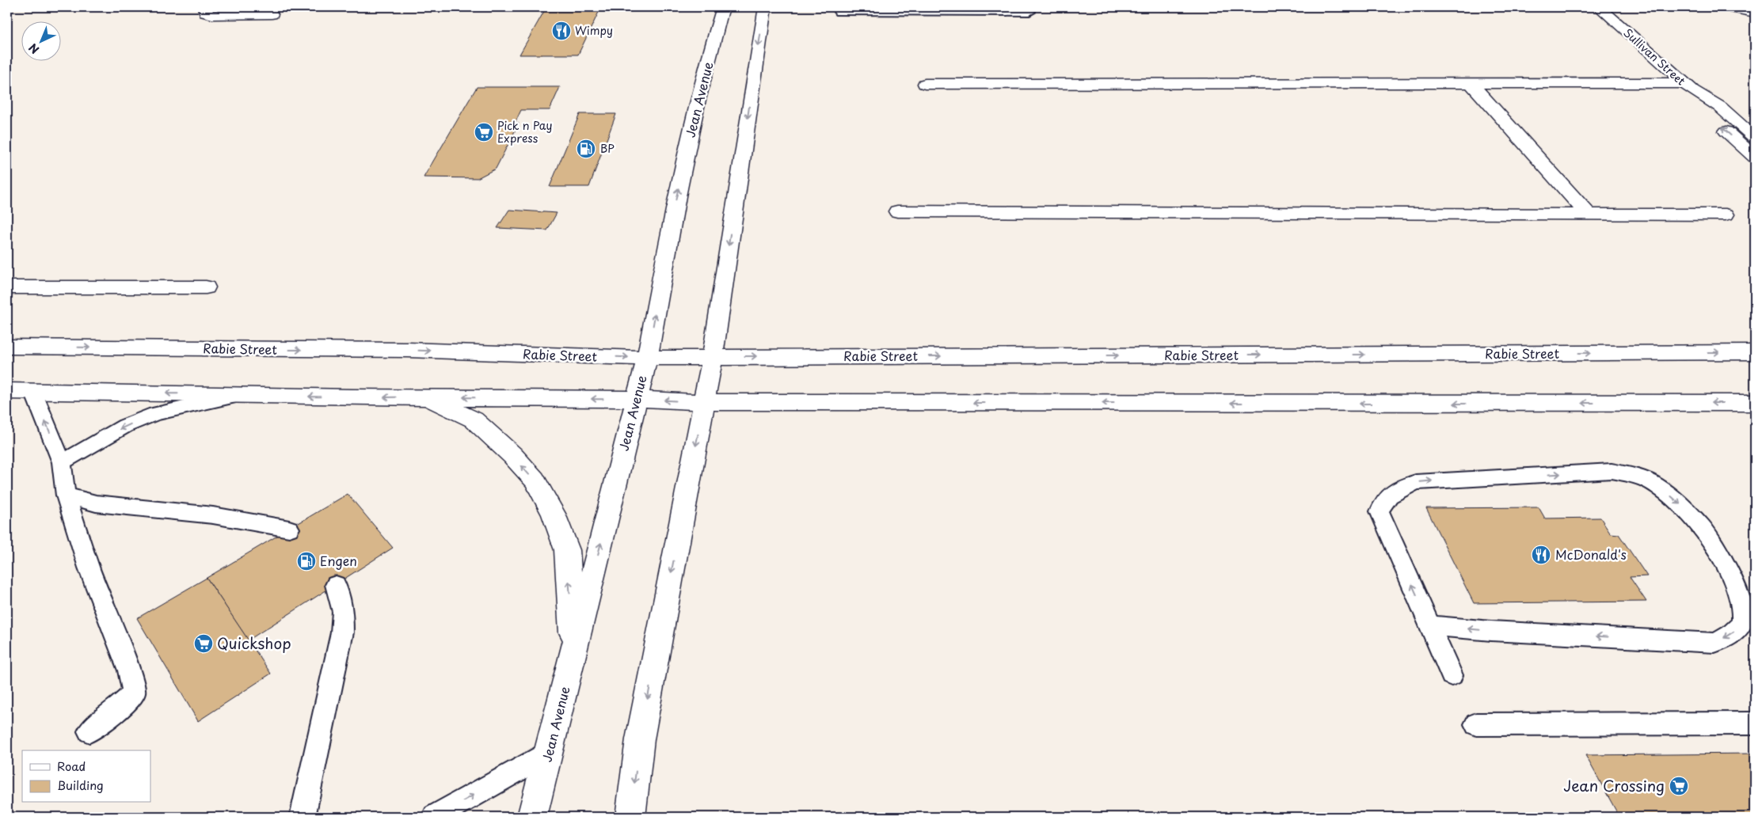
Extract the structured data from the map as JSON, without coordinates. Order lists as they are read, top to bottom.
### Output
{
  "streets": {
    "main road": ["Sullivan Street", "Jean Avenue", "Rabie Street"]
  },
  "crossings": [
    ["Jean Avenue", "Rabie Street"]
  ],
  "places": {
    "restaurant": ["Wimpy", "McDonald's"],
    "supermarket": ["Pick n Pay Express", "Quickshop", "Jean Crossing"],
    "fuel station": ["BP", "Engen"]
  },
  "legend": ["Road", "Building"],
  "north": "bottom left"
}
